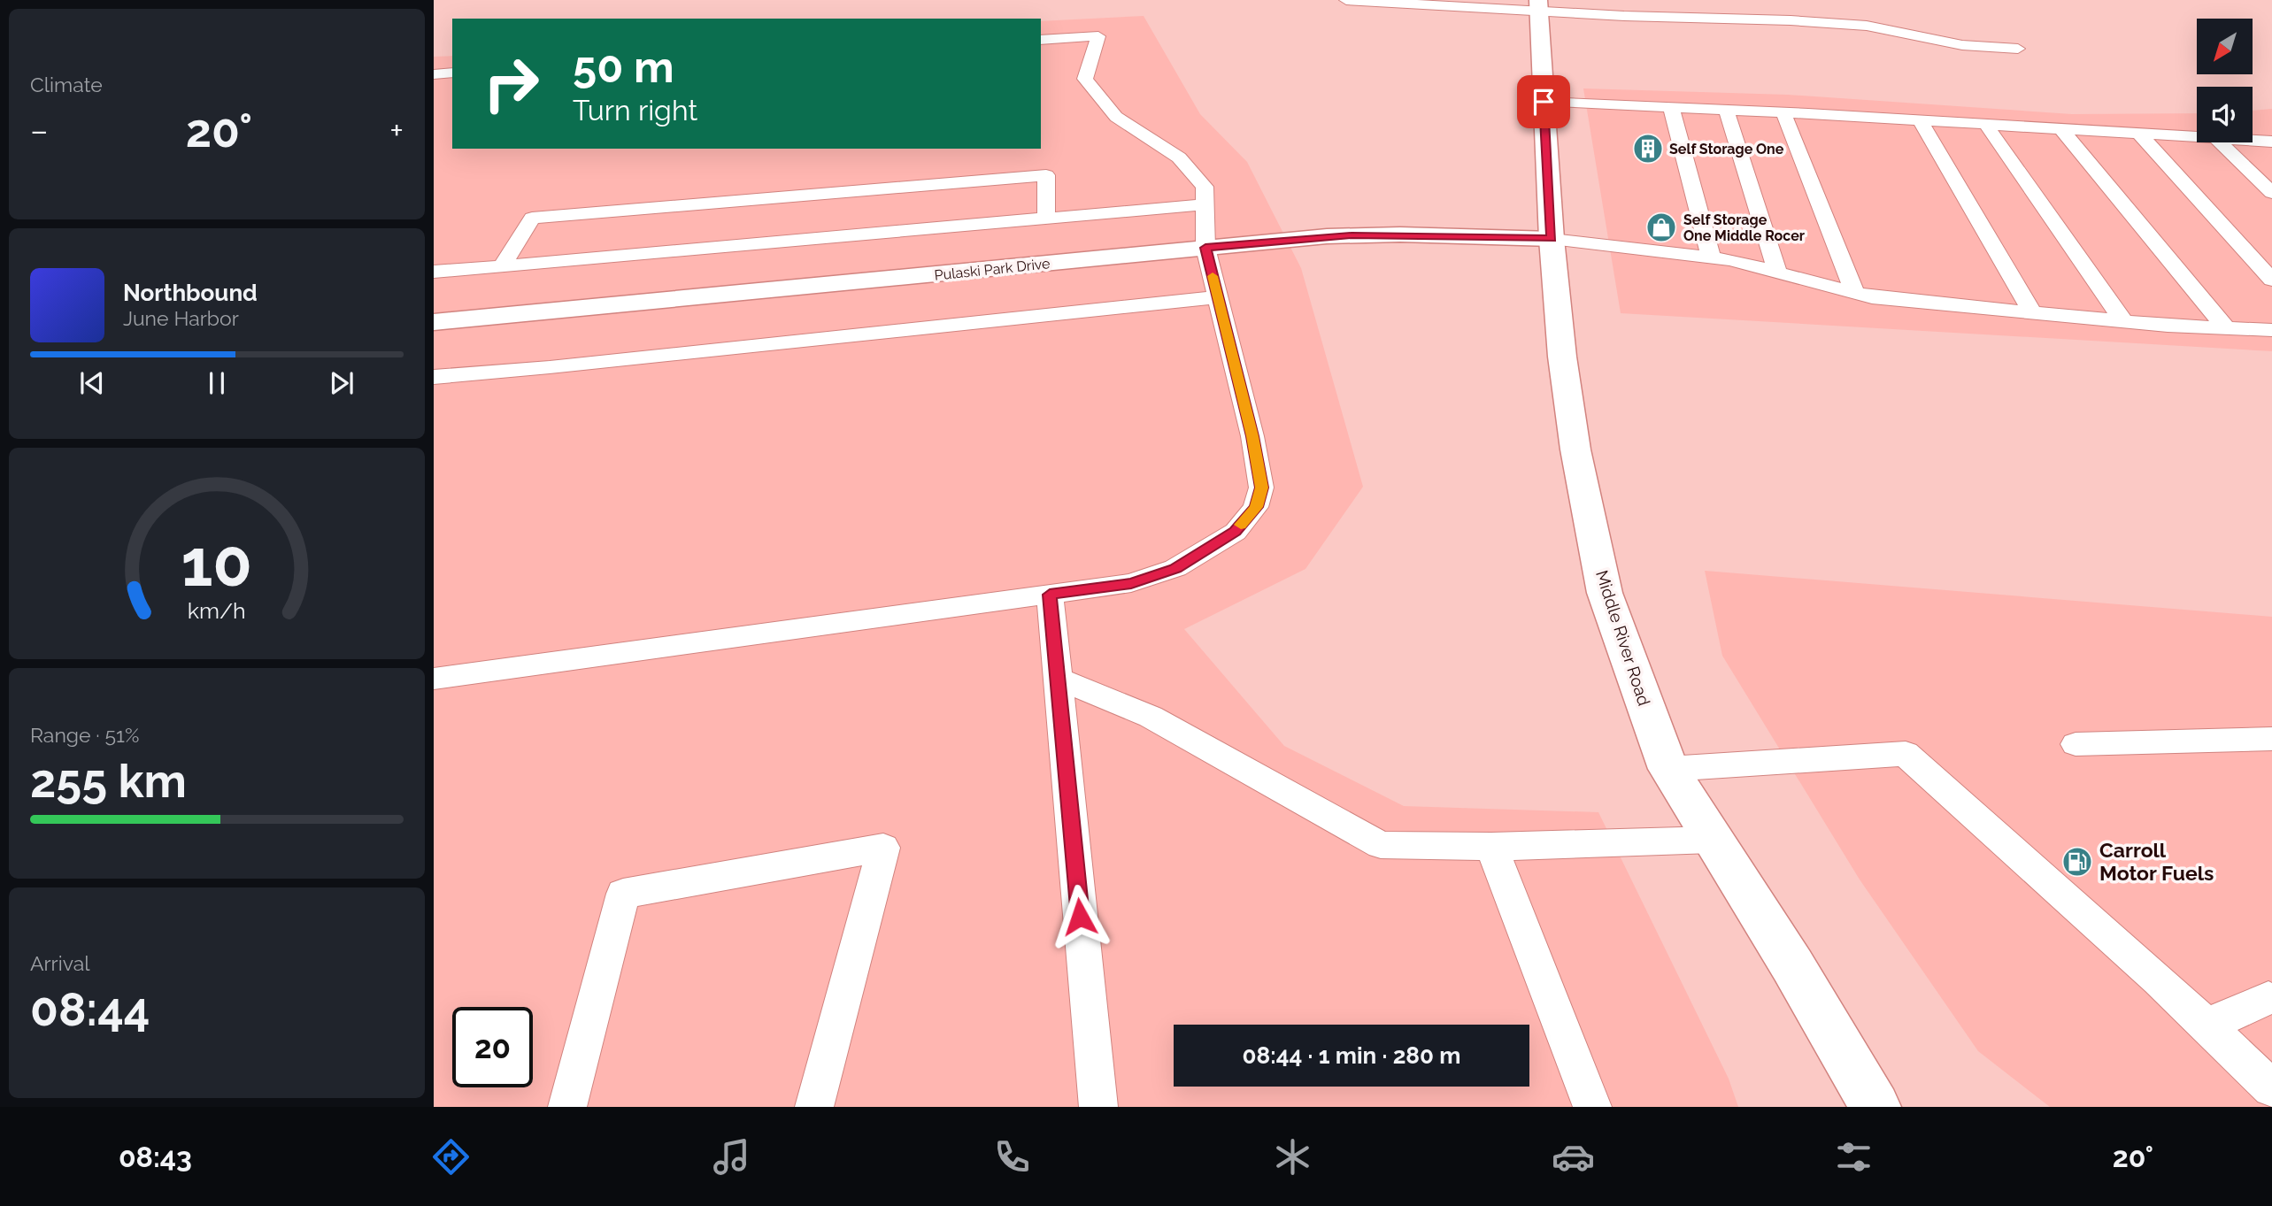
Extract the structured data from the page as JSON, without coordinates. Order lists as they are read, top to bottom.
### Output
{
  "streets": {
    "street": ["Pulaski Park Drive", "Middle River Road"]
  },
  "crossings": [
    ["Pulaski Park Drive", "Middle River Road"]
  ],
  "places": {
    "building": ["Self Storage One"],
    "shop": ["Self Storage One Middle Rocer"],
    "fuel station": ["Carroll Motor Fuels"]
  },
  "north": "bottom left",
  "page": {
    "tile": [
      "Climate",
      ["Range · 51%", "255 km"],
      ["Arrival", "08:44"]
    ],
    "turn": ["50 m", "Turn right"],
    "heat": ["−", "20°", "+"],
    "song": ["Northbound", "June Harbor"],
    "limit": "20",
    "trip": "08:44 · 1 min · 280 m",
    "tabs": ["08:43", "20°"],
    "gauge": ["10", "km/h"]
  }
}
